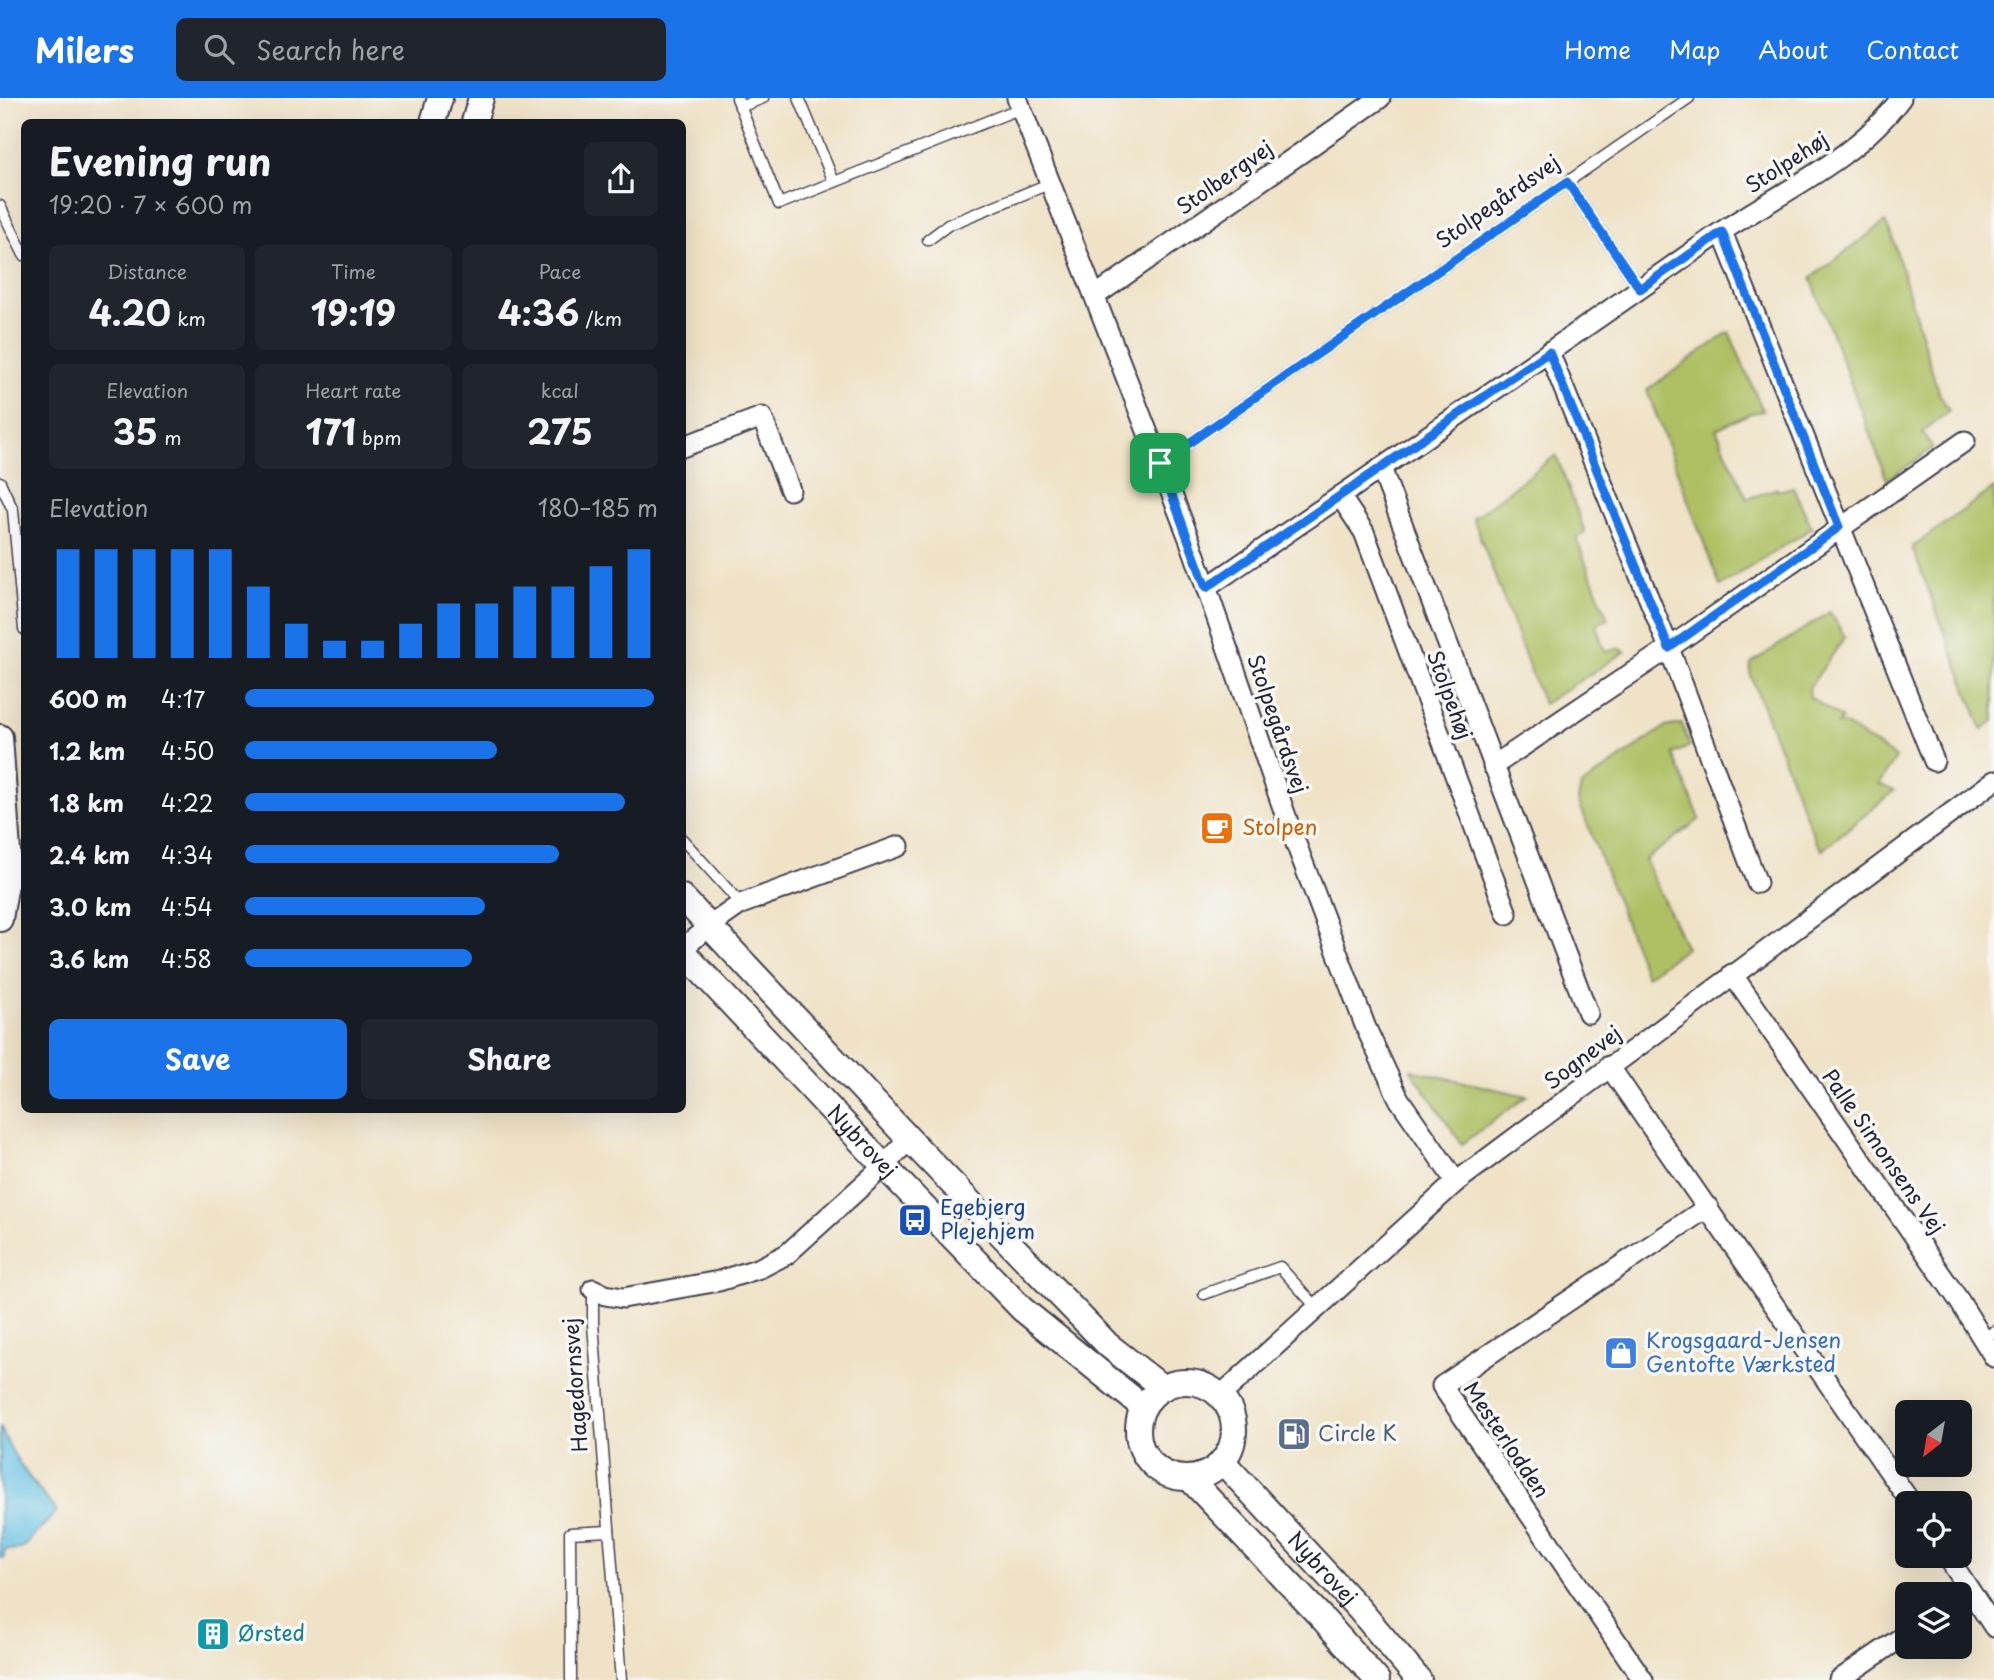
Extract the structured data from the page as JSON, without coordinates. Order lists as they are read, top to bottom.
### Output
{
  "streets": {
    "street": [
      "Stolpehøj",
      "Stolbergvej",
      "Stolpegårdsvej",
      "Sognevej",
      "Nybrovej",
      "Palle Simonsens Vej",
      "Hagedornsvej",
      "Mesterlodden"
    ]
  },
  "crossings": [
    ["Stolpehøj", "Stolpegårdsvej"],
    ["Stolbergvej", "Stolpegårdsvej"],
    ["Stolpegårdsvej", "Sognevej"],
    ["Sognevej", "Nybrovej"],
    ["Sognevej", "Palle Simonsens Vej"],
    ["Nybrovej", "Hagedornsvej"]
  ],
  "places": {
    "cafe": ["Stolpen"],
    "bus stop": ["Egebjerg Plejehjem"],
    "shop": ["Krogsgaard-Jensen Gentofte Værksted"],
    "fuel station": ["Circle K"],
    "building": ["Ørsted"]
  },
  "north": "bottom left",
  "page": {
    "header": "Milers",
    "search": "Search here",
    "nav": [
      "Home",
      "Map",
      "About",
      "Contact"
    ],
    "heading": ["Evening run", "19:20 · 7 × 600 m"],
    "stats": [
      ["Distance", "4.20 km"],
      ["Time", "19:19"],
      ["Pace", "4:36 /km"],
      ["Elevation", "35 m"],
      ["Heart rate", "171 bpm"],
      ["kcal", "275"]
    ],
    "chart": ["Elevation", "180–185 m"],
    "list": [
      {
        "name": "600 m",
        "note": "4:17"
      },
      {
        "name": "1.2 km",
        "note": "4:50"
      },
      {
        "name": "1.8 km",
        "note": "4:22"
      },
      {
        "name": "2.4 km",
        "note": "4:34"
      },
      {
        "name": "3.0 km",
        "note": "4:54"
      },
      {
        "name": "3.6 km",
        "note": "4:58"
      }
    ],
    "buttons": ["Save", "Share"]
  }
}
